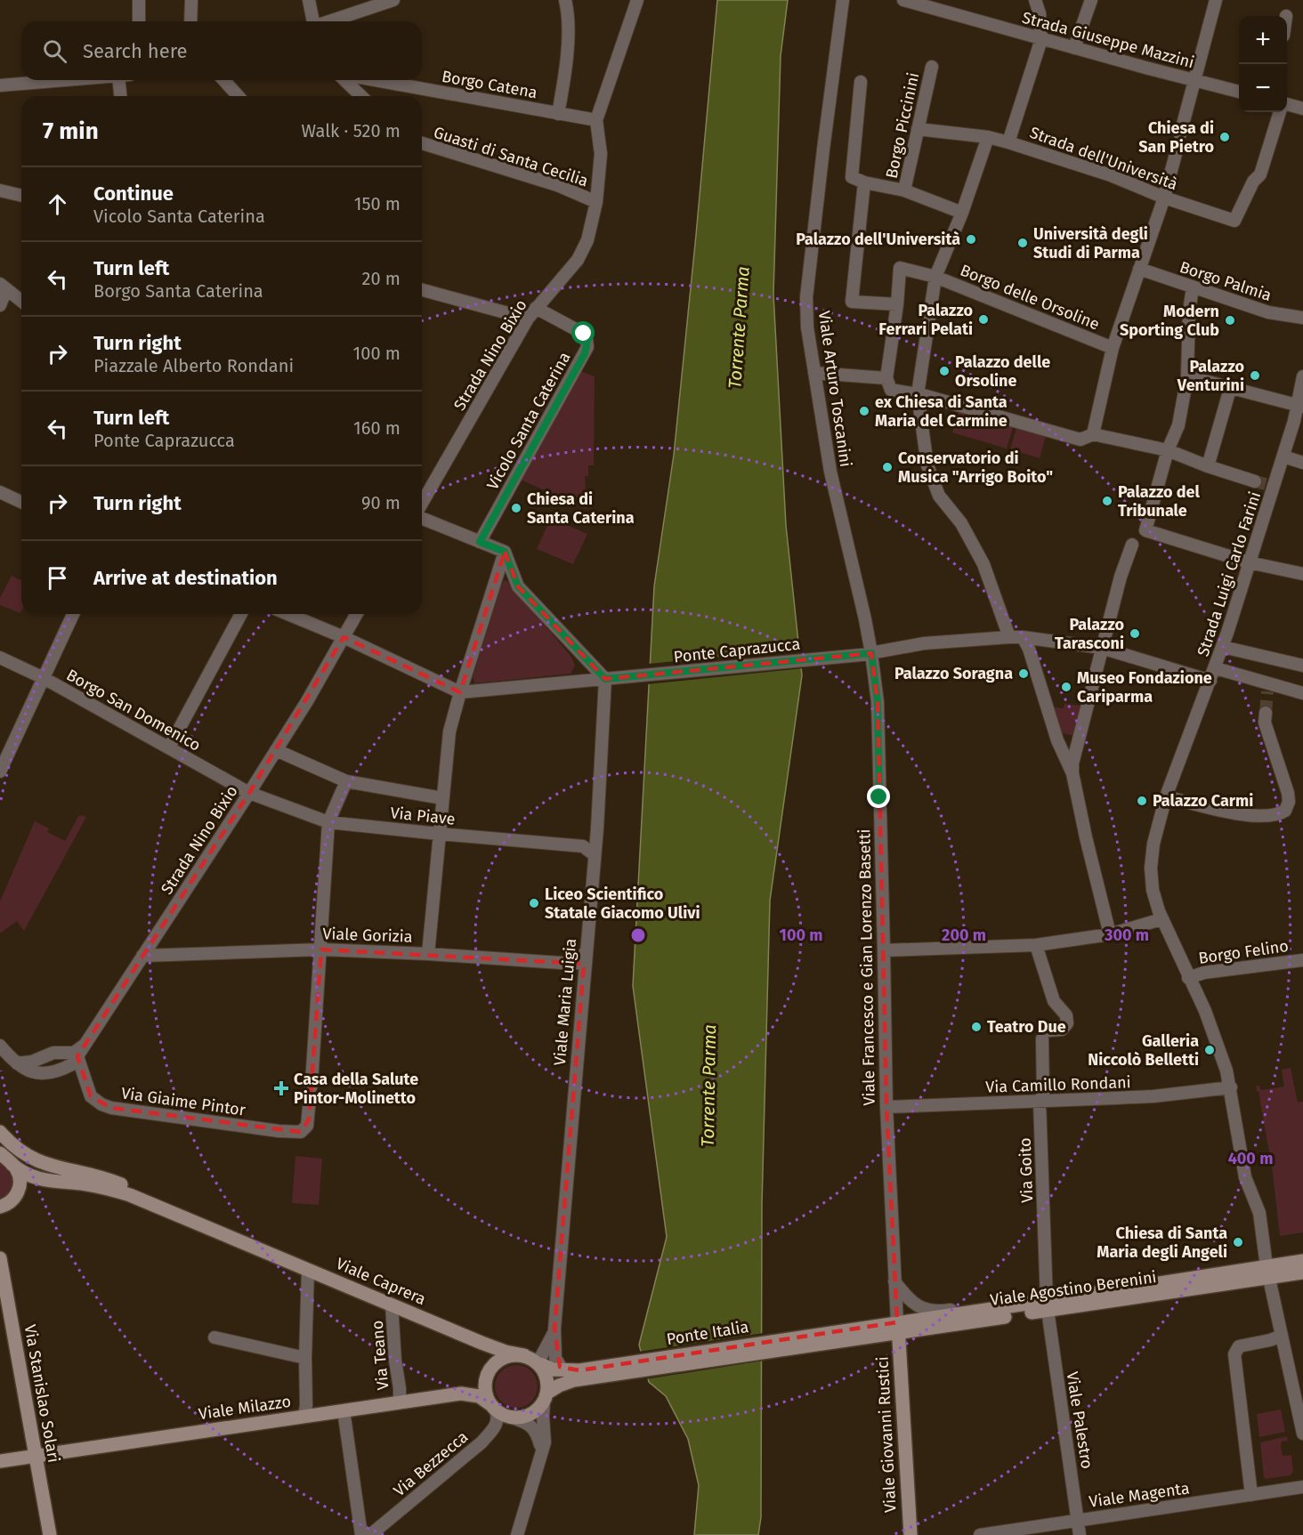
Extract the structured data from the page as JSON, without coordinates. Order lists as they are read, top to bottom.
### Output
{
  "streets": {
    "main road": [
      "Viale Caprera",
      "Viale Agostino Berenini",
      "Ponte Italia",
      "Via Stanislao Solari",
      "Viale Milazzo",
      "Viale Giovanni Rustici"
    ],
    "street": [
      "Strada Giuseppe Mazzini",
      "Borgo Catena",
      "Borgo Piccinini",
      "Guasti di Santa Cecilia",
      "Strada dell'Università",
      "Borgo Palmia",
      "Borgo delle Orsoline",
      "Strada Nino Bixio",
      "Viale Arturo Toscanini",
      "Vicolo Santa Caterina",
      "Strada Luigi Carlo Farini",
      "Ponte Caprazucca",
      "Borgo San Domenico",
      "Via Piave",
      "Viale Gorizia",
      "Borgo Felino",
      "Viale Francesco e Gian Lorenzo Basetti",
      "Viale Maria Luigia",
      "Via Camillo Rondani",
      "Via Giaime Pintor",
      "Via Goito",
      "Via Teano",
      "Viale Palestro",
      "Via Bezzecca",
      "Viale Magenta"
    ]
  },
  "crossings": [
    ["Borgo Catena", "Strada Nino Bixio"],
    ["Borgo Piccinini", "Strada dell'Università"],
    ["Guasti di Santa Cecilia", "Strada Nino Bixio"],
    ["Strada Nino Bixio", "Vicolo Santa Caterina"],
    ["Strada Nino Bixio", "Borgo San Domenico"],
    ["Strada Nino Bixio", "Via Piave"],
    ["Strada Nino Bixio", "Viale Gorizia"],
    ["Strada Nino Bixio", "Via Giaime Pintor"],
    ["Viale Arturo Toscanini", "Ponte Caprazucca"],
    ["Viale Arturo Toscanini", "Viale Francesco e Gian Lorenzo Basetti"],
    ["Strada Luigi Carlo Farini", "Ponte Caprazucca"],
    ["Strada Luigi Carlo Farini", "Borgo Felino"],
    ["Strada Luigi Carlo Farini", "Via Camillo Rondani"],
    ["Strada Luigi Carlo Farini", "Viale Agostino Berenini"],
    ["Ponte Caprazucca", "Viale Francesco e Gian Lorenzo Basetti"],
    ["Ponte Caprazucca", "Viale Maria Luigia"],
    ["Borgo San Domenico", "Via Piave"],
    ["Via Piave", "Viale Maria Luigia"],
    ["Viale Gorizia", "Viale Maria Luigia"],
    ["Viale Gorizia", "Via Giaime Pintor"],
    ["Viale Francesco e Gian Lorenzo Basetti", "Via Camillo Rondani"],
    ["Viale Francesco e Gian Lorenzo Basetti", "Viale Agostino Berenini"],
    ["Viale Francesco e Gian Lorenzo Basetti", "Viale Giovanni Rustici"],
    ["Viale Maria Luigia", "Viale Caprera"],
    ["Viale Maria Luigia", "Ponte Italia"],
    ["Viale Maria Luigia", "Viale Milazzo"],
    ["Viale Maria Luigia", "Via Bezzecca"],
    ["Via Camillo Rondani", "Via Goito"],
    ["Via Goito", "Viale Agostino Berenini"],
    ["Via Goito", "Viale Palestro"],
    ["Viale Caprera", "Ponte Italia"],
    ["Viale Caprera", "Via Teano"],
    ["Viale Caprera", "Viale Milazzo"],
    ["Viale Caprera", "Via Bezzecca"],
    ["Viale Agostino Berenini", "Ponte Italia"],
    ["Viale Agostino Berenini", "Viale Palestro"],
    ["Viale Agostino Berenini", "Viale Giovanni Rustici"],
    ["Ponte Italia", "Viale Milazzo"],
    ["Ponte Italia", "Via Bezzecca"],
    ["Via Teano", "Viale Milazzo"],
    ["Via Stanislao Solari", "Viale Milazzo"],
    ["Viale Milazzo", "Via Bezzecca"],
    ["Viale Palestro", "Viale Magenta"]
  ],
  "water": ["Torrente Parma"],
  "places": {
    "other": [
      "Chiesa di San Pietro",
      "Palazzo dell'Università",
      "Università degli Studi di Parma",
      "Palazzo Ferrari Pelati",
      "Modern Sporting Club",
      "Palazzo delle Orsoline",
      "Palazzo Venturini",
      "ex Chiesa di Santa Maria del Carmine",
      "Conservatorio di Musica \"Arrigo Boito\"",
      "Palazzo del Tribunale",
      "Chiesa di Santa Caterina",
      "Palazzo Tarasconi",
      "Palazzo Soragna",
      "Museo Fondazione Cariparma",
      "Palazzo Carmi",
      "Liceo Scientifico Statale Giacomo Ulivi",
      "Teatro Due",
      "Galleria Niccolò Belletti",
      "Chiesa di Santa Maria degli Angeli"
    ],
    "health": ["Casa della Salute Pintor-Molinetto"]
  },
  "page": {
    "map_buttons": ["+", "−"],
    "search": "Search here",
    "heading": ["7 min", "Walk · 520 m"],
    "list": [
      ["Continue", "Vicolo Santa Caterina", "150 m"],
      ["Turn left", "Borgo Santa Caterina", "20 m"],
      ["Turn right", "Piazzale Alberto Rondani", "100 m"],
      ["Turn left", "Ponte Caprazucca", "160 m"],
      ["Turn right", "90 m"],
      "Arrive at destination"
    ]
  },
  "rings": [
    "100 m",
    "200 m",
    "300 m",
    "400 m"
  ]
}
